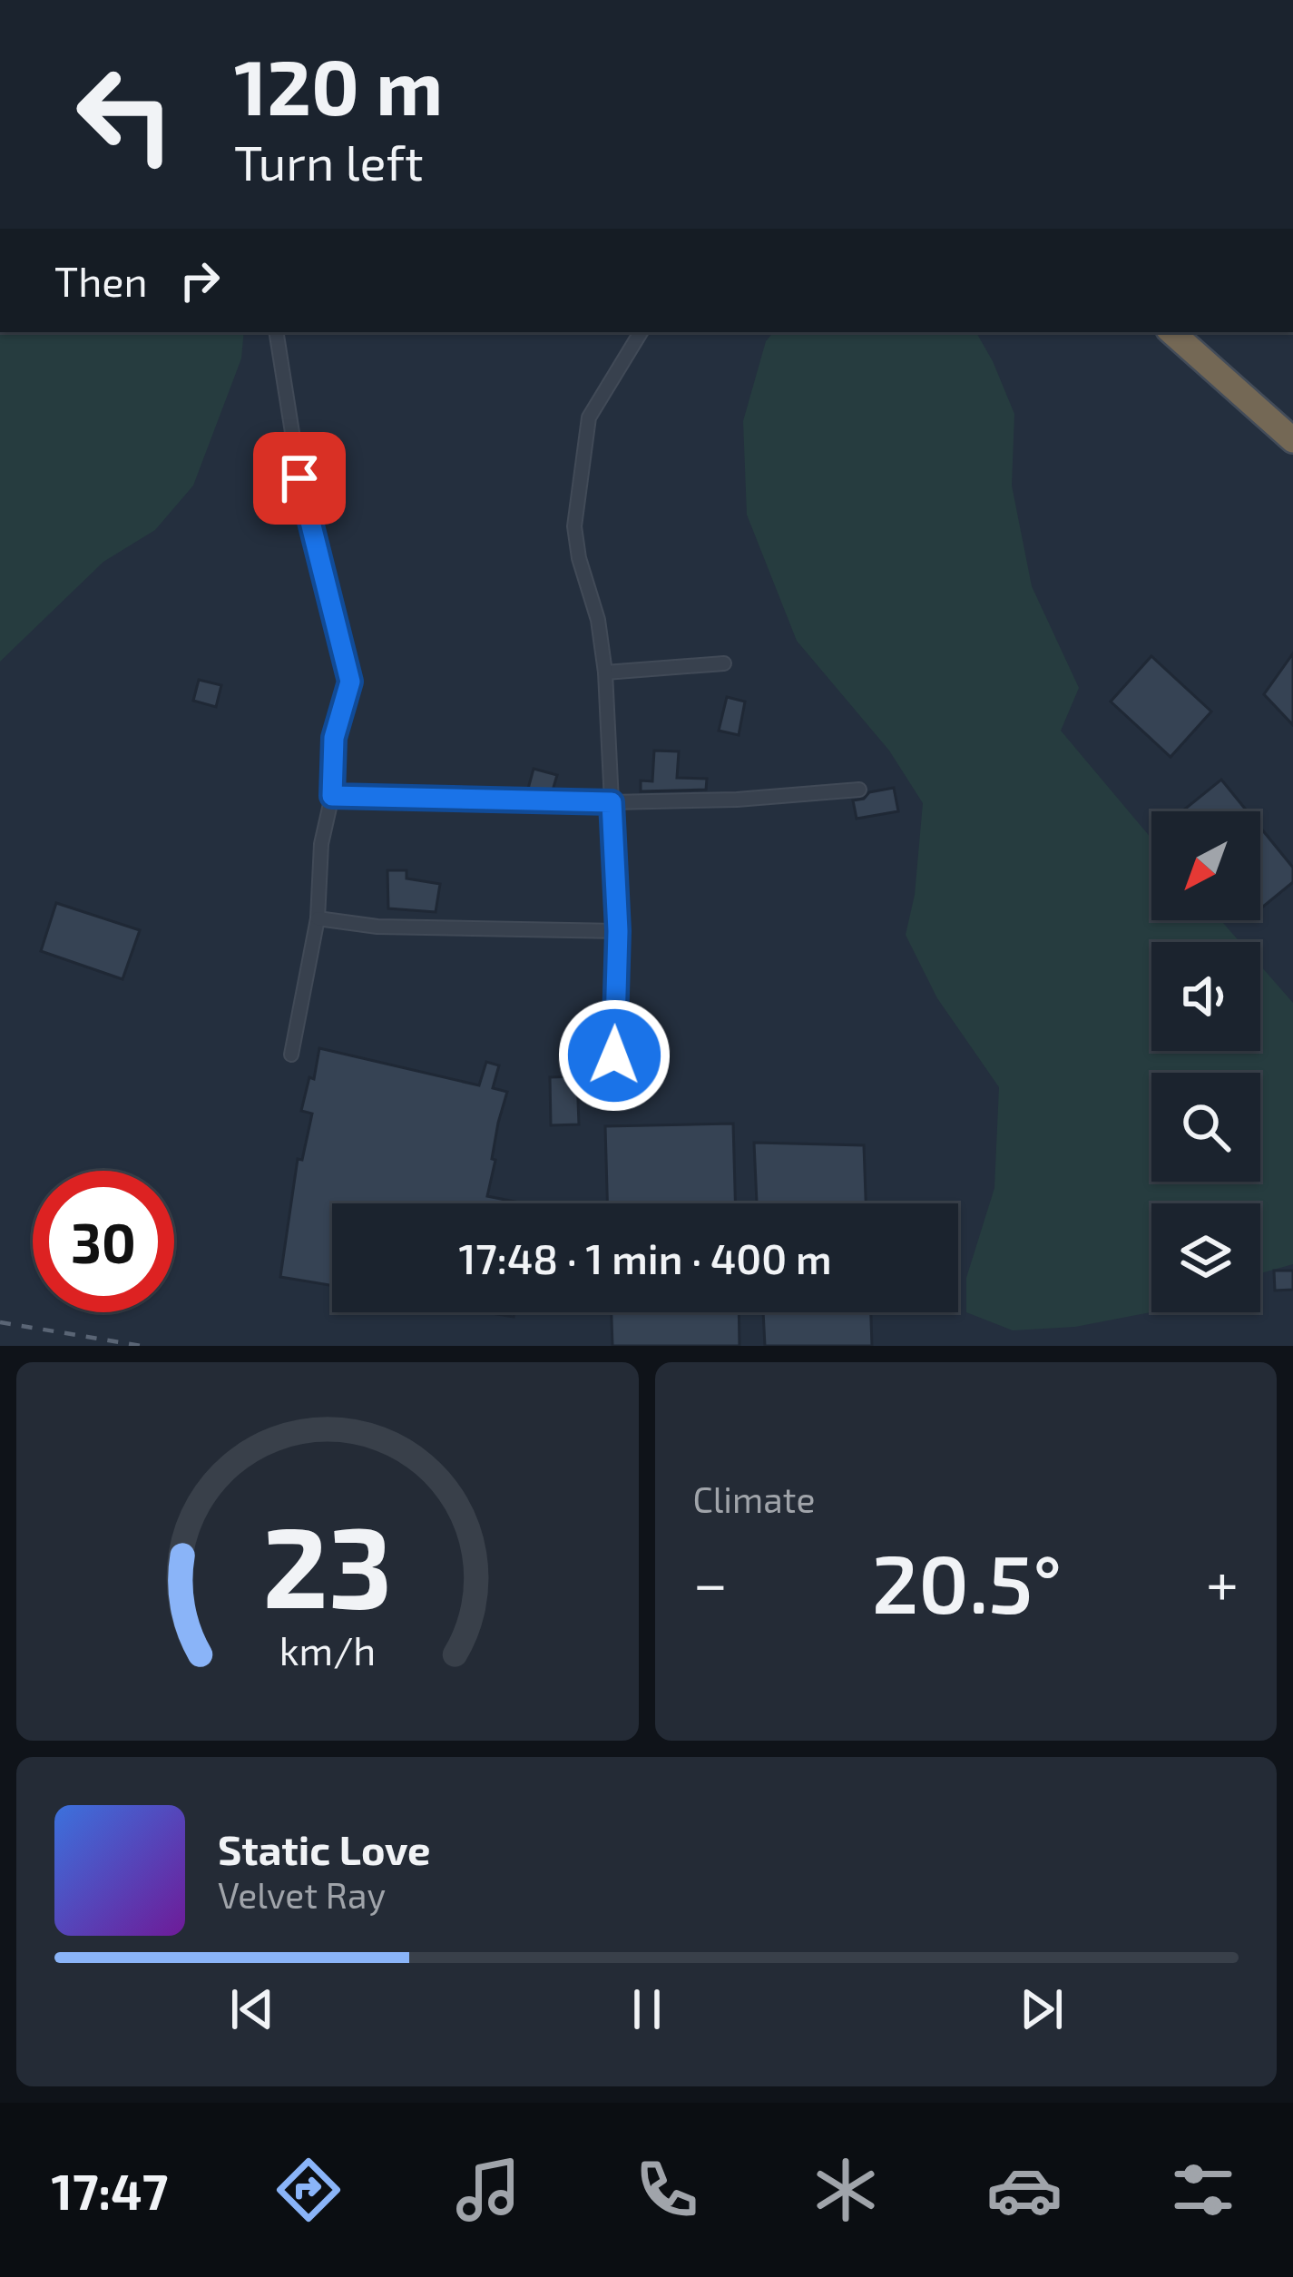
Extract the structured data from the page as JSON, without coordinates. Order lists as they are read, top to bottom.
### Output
{
  "north": "bottom left",
  "page": {
    "turn": ["120 m", "Turn left"],
    "then": "Then",
    "limit": "30",
    "trip": "17:48 · 1 min · 400 m",
    "tile": "Climate",
    "heat": ["−", "20.5°", "+"],
    "song": ["Static Love", "Velvet Ray"],
    "tabs": "17:47",
    "gauge": ["23", "km/h"]
  }
}
